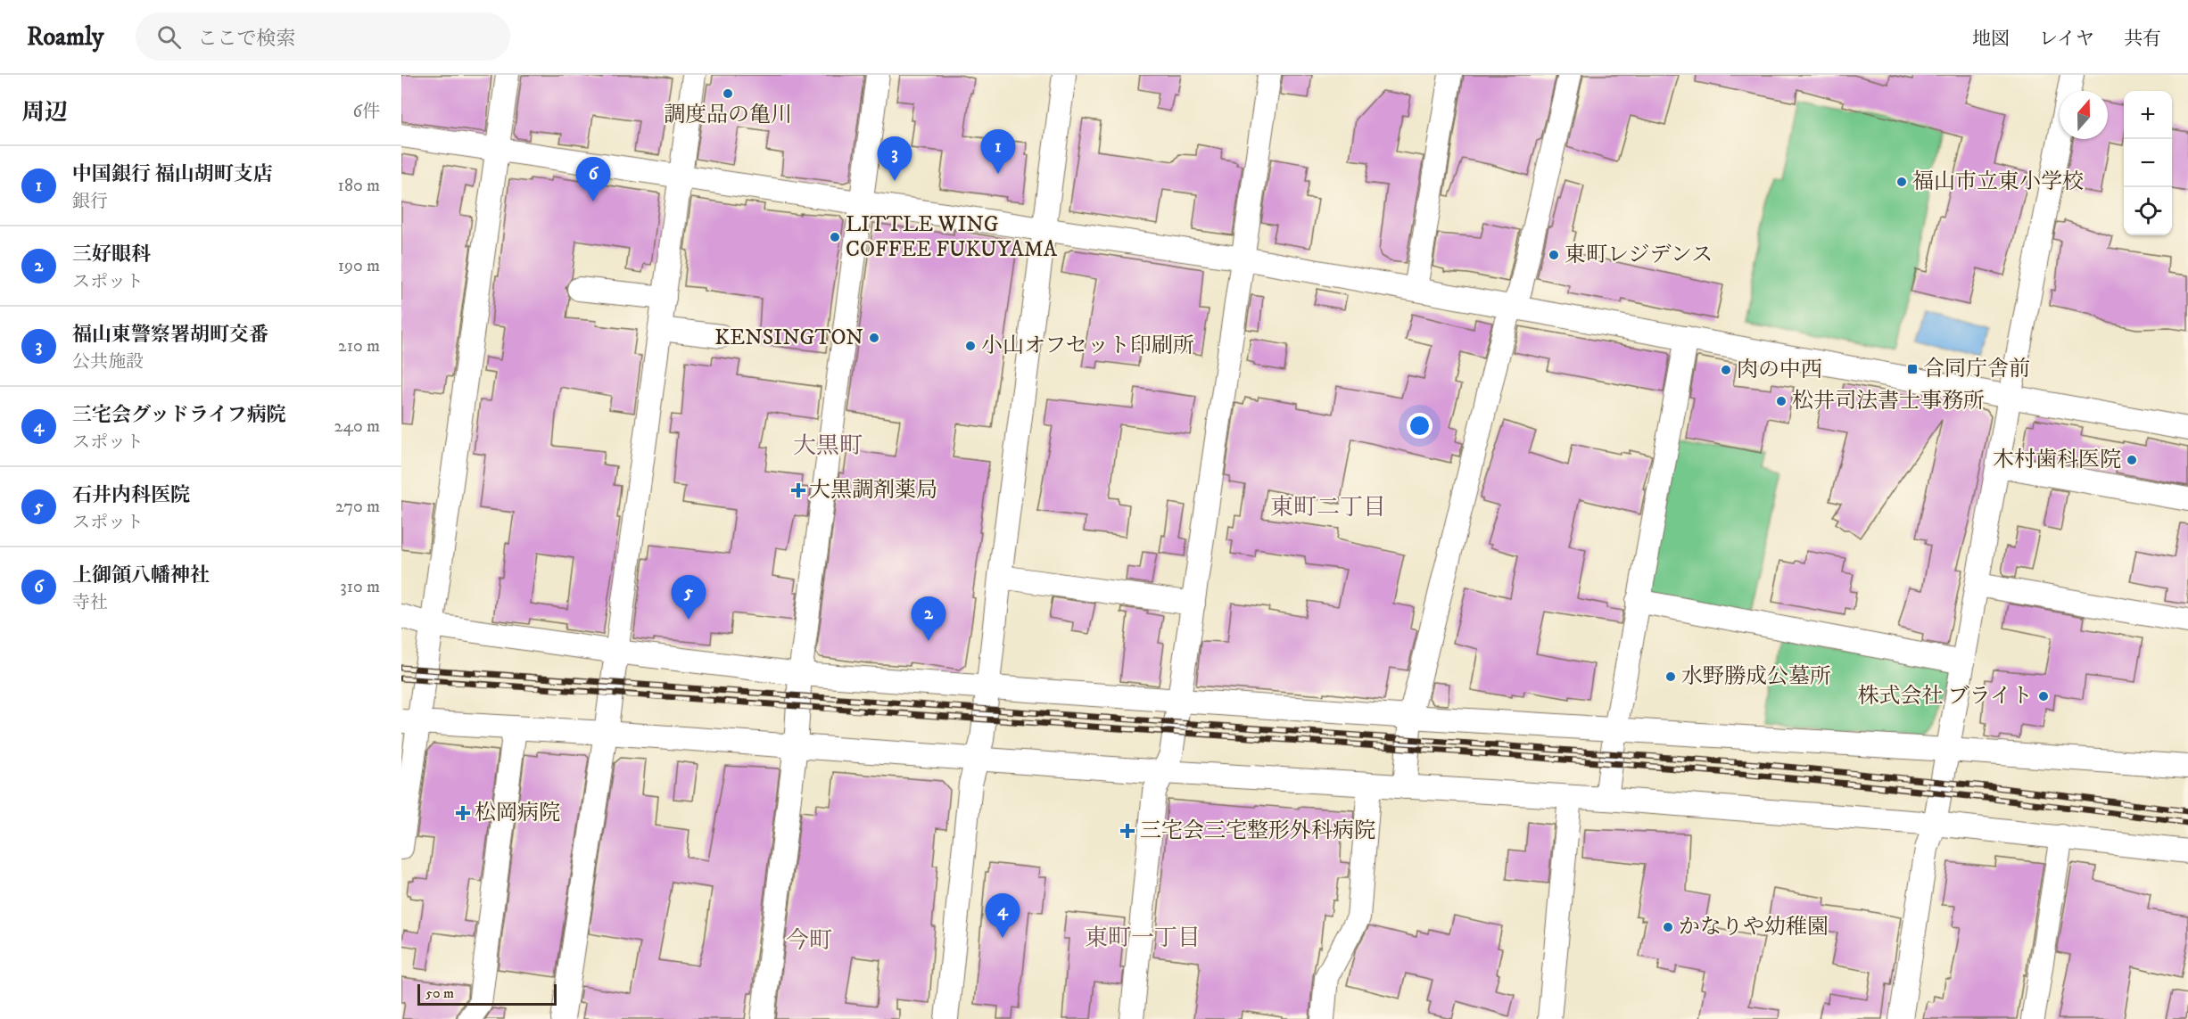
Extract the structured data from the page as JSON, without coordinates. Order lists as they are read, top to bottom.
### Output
{
  "districts": [
    "大黒町",
    "東町二丁目",
    "東町一丁目",
    "今町"
  ],
  "places": {
    "other": [
      "調度品の亀川",
      "福山市立東小学校",
      "LITTLE WING COFFEE FUKUYAMA",
      "東町レジデンス",
      "KENSINGTON",
      "小山オフセット印刷所",
      "肉の中西",
      "松井司法書士事務所",
      "木村歯科医院",
      "水野勝成公墓所",
      "株式会社 ブライト",
      "かなりや幼稚園"
    ],
    "transit": ["合同庁舎前"],
    "health": ["大黒調剤薬局", "松岡病院", "三宅会三宅整形外科病院"]
  },
  "scale_bar": "50 m",
  "north": "top",
  "page": {
    "header": "Roamly",
    "search": "ここで検索",
    "nav": ["地図", "レイヤ", "共有"],
    "heading": ["周辺", "6件"],
    "map_buttons": ["+", "−"],
    "pins": [
      "1",
      "3",
      "6",
      "5",
      "2",
      "4"
    ],
    "list": [
      {
        "mark": "1",
        "name": "中国銀行 福山胡町支店",
        "note": "銀行",
        "value": "180 m"
      },
      {
        "mark": "2",
        "name": "三好眼科",
        "note": "スポット",
        "value": "190 m"
      },
      {
        "mark": "3",
        "name": "福山東警察署胡町交番",
        "note": "公共施設",
        "value": "210 m"
      },
      {
        "mark": "4",
        "name": "三宅会グッドライフ病院",
        "note": "スポット",
        "value": "240 m"
      },
      {
        "mark": "5",
        "name": "石井内科医院",
        "note": "スポット",
        "value": "270 m"
      },
      {
        "mark": "6",
        "name": "上御領八幡神社",
        "note": "寺社",
        "value": "310 m"
      }
    ],
    "scale": "50 m"
  }
}
